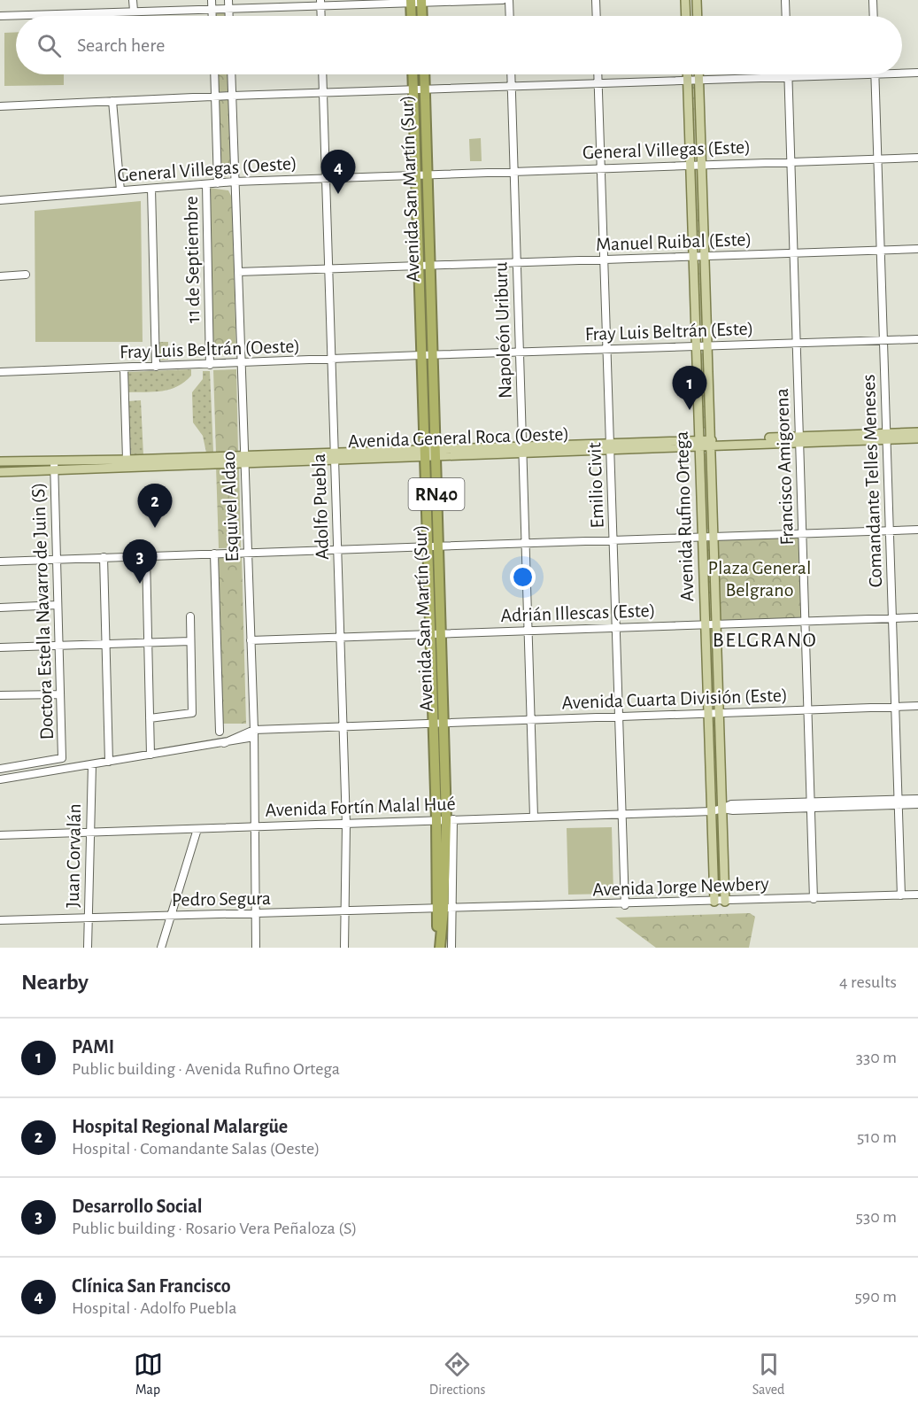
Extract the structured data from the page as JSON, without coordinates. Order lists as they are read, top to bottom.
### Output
{
  "streets": {
    "highway": ["Avenida San Martín (Sur)", "RN40"],
    "main road": ["Avenida General Roca (Oeste)", "Avenida Rufino Ortega"],
    "street": [
      "General Villegas (Este)",
      "General Villegas (Oeste)",
      "Manuel Ruibal (Este)",
      "11 de Septiembre",
      "Napoleón Uriburu",
      "Fray Luis Beltrán (Este)",
      "Fray Luis Beltrán (Oeste)",
      "Francisco Amigorena",
      "Comandante Telles Meneses",
      "Emilio Civit",
      "Esquivel Aldao",
      "Adolfo Puebla",
      "Doctora Estella Navarro de Juin (S)",
      "Adrián Illescas (Este)",
      "Avenida Cuarta División (Este)",
      "Avenida Fortín Malal Hué",
      "Juan Corvalán",
      "Avenida Jorge Newbery",
      "Pedro Segura"
    ]
  },
  "crossings": [
    ["General Villegas (Este)", "General Villegas (Oeste)"],
    ["General Villegas (Este)", "Avenida San Martín (Sur)"],
    ["General Villegas (Este)", "Napoleón Uriburu"],
    ["General Villegas (Este)", "Francisco Amigorena"],
    ["General Villegas (Este)", "Comandante Telles Meneses"],
    ["General Villegas (Este)", "Emilio Civit"],
    ["General Villegas (Este)", "Avenida Rufino Ortega"],
    ["General Villegas (Oeste)", "Avenida San Martín (Sur)"],
    ["General Villegas (Oeste)", "11 de Septiembre"],
    ["General Villegas (Oeste)", "Esquivel Aldao"],
    ["General Villegas (Oeste)", "Adolfo Puebla"],
    ["Avenida San Martín (Sur)", "Manuel Ruibal (Este)"],
    ["Avenida San Martín (Sur)", "Fray Luis Beltrán (Este)"],
    ["Avenida San Martín (Sur)", "Fray Luis Beltrán (Oeste)"],
    ["Avenida San Martín (Sur)", "Avenida General Roca (Oeste)"],
    ["Avenida San Martín (Sur)", "Adrián Illescas (Este)"],
    ["Avenida San Martín (Sur)", "Avenida Cuarta División (Este)"],
    ["Avenida San Martín (Sur)", "Avenida Fortín Malal Hué"],
    ["Avenida San Martín (Sur)", "Avenida Jorge Newbery"],
    ["Avenida San Martín (Sur)", "Pedro Segura"],
    ["Manuel Ruibal (Este)", "Napoleón Uriburu"],
    ["Manuel Ruibal (Este)", "Francisco Amigorena"],
    ["Manuel Ruibal (Este)", "Comandante Telles Meneses"],
    ["Manuel Ruibal (Este)", "Emilio Civit"],
    ["Manuel Ruibal (Este)", "Esquivel Aldao"],
    ["Manuel Ruibal (Este)", "Adolfo Puebla"],
    ["Manuel Ruibal (Este)", "Avenida Rufino Ortega"],
    ["11 de Septiembre", "Fray Luis Beltrán (Oeste)"],
    ["Napoleón Uriburu", "Fray Luis Beltrán (Este)"],
    ["Napoleón Uriburu", "Avenida General Roca (Oeste)"],
    ["Napoleón Uriburu", "Adrián Illescas (Este)"],
    ["Napoleón Uriburu", "Avenida Cuarta División (Este)"],
    ["Napoleón Uriburu", "Avenida Fortín Malal Hué"],
    ["Fray Luis Beltrán (Este)", "Fray Luis Beltrán (Oeste)"],
    ["Fray Luis Beltrán (Este)", "Francisco Amigorena"],
    ["Fray Luis Beltrán (Este)", "Comandante Telles Meneses"],
    ["Fray Luis Beltrán (Este)", "Emilio Civit"],
    ["Fray Luis Beltrán (Este)", "Avenida Rufino Ortega"],
    ["Fray Luis Beltrán (Oeste)", "Esquivel Aldao"],
    ["Fray Luis Beltrán (Oeste)", "Adolfo Puebla"],
    ["Avenida General Roca (Oeste)", "Francisco Amigorena"],
    ["Avenida General Roca (Oeste)", "Comandante Telles Meneses"],
    ["Avenida General Roca (Oeste)", "Emilio Civit"],
    ["Avenida General Roca (Oeste)", "Esquivel Aldao"],
    ["Avenida General Roca (Oeste)", "Adolfo Puebla"],
    ["Avenida General Roca (Oeste)", "Avenida Rufino Ortega"],
    ["Avenida General Roca (Oeste)", "Doctora Estella Navarro de Juin (S)"],
    ["Francisco Amigorena", "Adrián Illescas (Este)"],
    ["Francisco Amigorena", "Avenida Cuarta División (Este)"],
    ["Francisco Amigorena", "Avenida Fortín Malal Hué"],
    ["Francisco Amigorena", "Avenida Jorge Newbery"],
    ["Comandante Telles Meneses", "Adrián Illescas (Este)"],
    ["Comandante Telles Meneses", "Avenida Cuarta División (Este)"],
    ["Comandante Telles Meneses", "Avenida Fortín Malal Hué"],
    ["Comandante Telles Meneses", "Avenida Jorge Newbery"],
    ["Emilio Civit", "Adrián Illescas (Este)"],
    ["Emilio Civit", "Avenida Cuarta División (Este)"],
    ["Emilio Civit", "Avenida Fortín Malal Hué"],
    ["Emilio Civit", "Avenida Jorge Newbery"],
    ["Esquivel Aldao", "Adrián Illescas (Este)"],
    ["Esquivel Aldao", "Avenida Cuarta División (Este)"],
    ["Esquivel Aldao", "Avenida Fortín Malal Hué"],
    ["Esquivel Aldao", "Pedro Segura"],
    ["Adolfo Puebla", "Adrián Illescas (Este)"],
    ["Adolfo Puebla", "Avenida Cuarta División (Este)"],
    ["Adolfo Puebla", "Avenida Fortín Malal Hué"],
    ["Adolfo Puebla", "Pedro Segura"],
    ["Avenida Rufino Ortega", "Adrián Illescas (Este)"],
    ["Avenida Rufino Ortega", "Avenida Cuarta División (Este)"],
    ["Avenida Rufino Ortega", "Avenida Fortín Malal Hué"],
    ["Avenida Rufino Ortega", "Avenida Jorge Newbery"],
    ["Avenida Cuarta División (Este)", "Juan Corvalán"],
    ["Avenida Fortín Malal Hué", "Juan Corvalán"],
    ["Juan Corvalán", "Pedro Segura"],
    ["Avenida Jorge Newbery", "Pedro Segura"]
  ],
  "districts": ["BELGRANO"],
  "parks": ["Plaza General Belgrano"],
  "page": {
    "search": "Search here",
    "pins": [
      "4",
      "1",
      "2",
      "3"
    ],
    "heading": ["Nearby", "4 results"],
    "list": [
      {
        "mark": "1",
        "name": "PAMI",
        "note": "Public building · Avenida Rufino Ortega",
        "value": "330 m"
      },
      {
        "mark": "2",
        "name": "Hospital Regional Malargüe",
        "note": "Hospital · Comandante Salas (Oeste)",
        "value": "510 m"
      },
      {
        "mark": "3",
        "name": "Desarrollo Social",
        "note": "Public building · Rosario Vera Peñaloza (S)",
        "value": "530 m"
      },
      {
        "mark": "4",
        "name": "Clínica San Francisco",
        "note": "Hospital · Adolfo Puebla",
        "value": "590 m"
      }
    ],
    "nav": ["Map", "Directions", "Saved"]
  }
}
